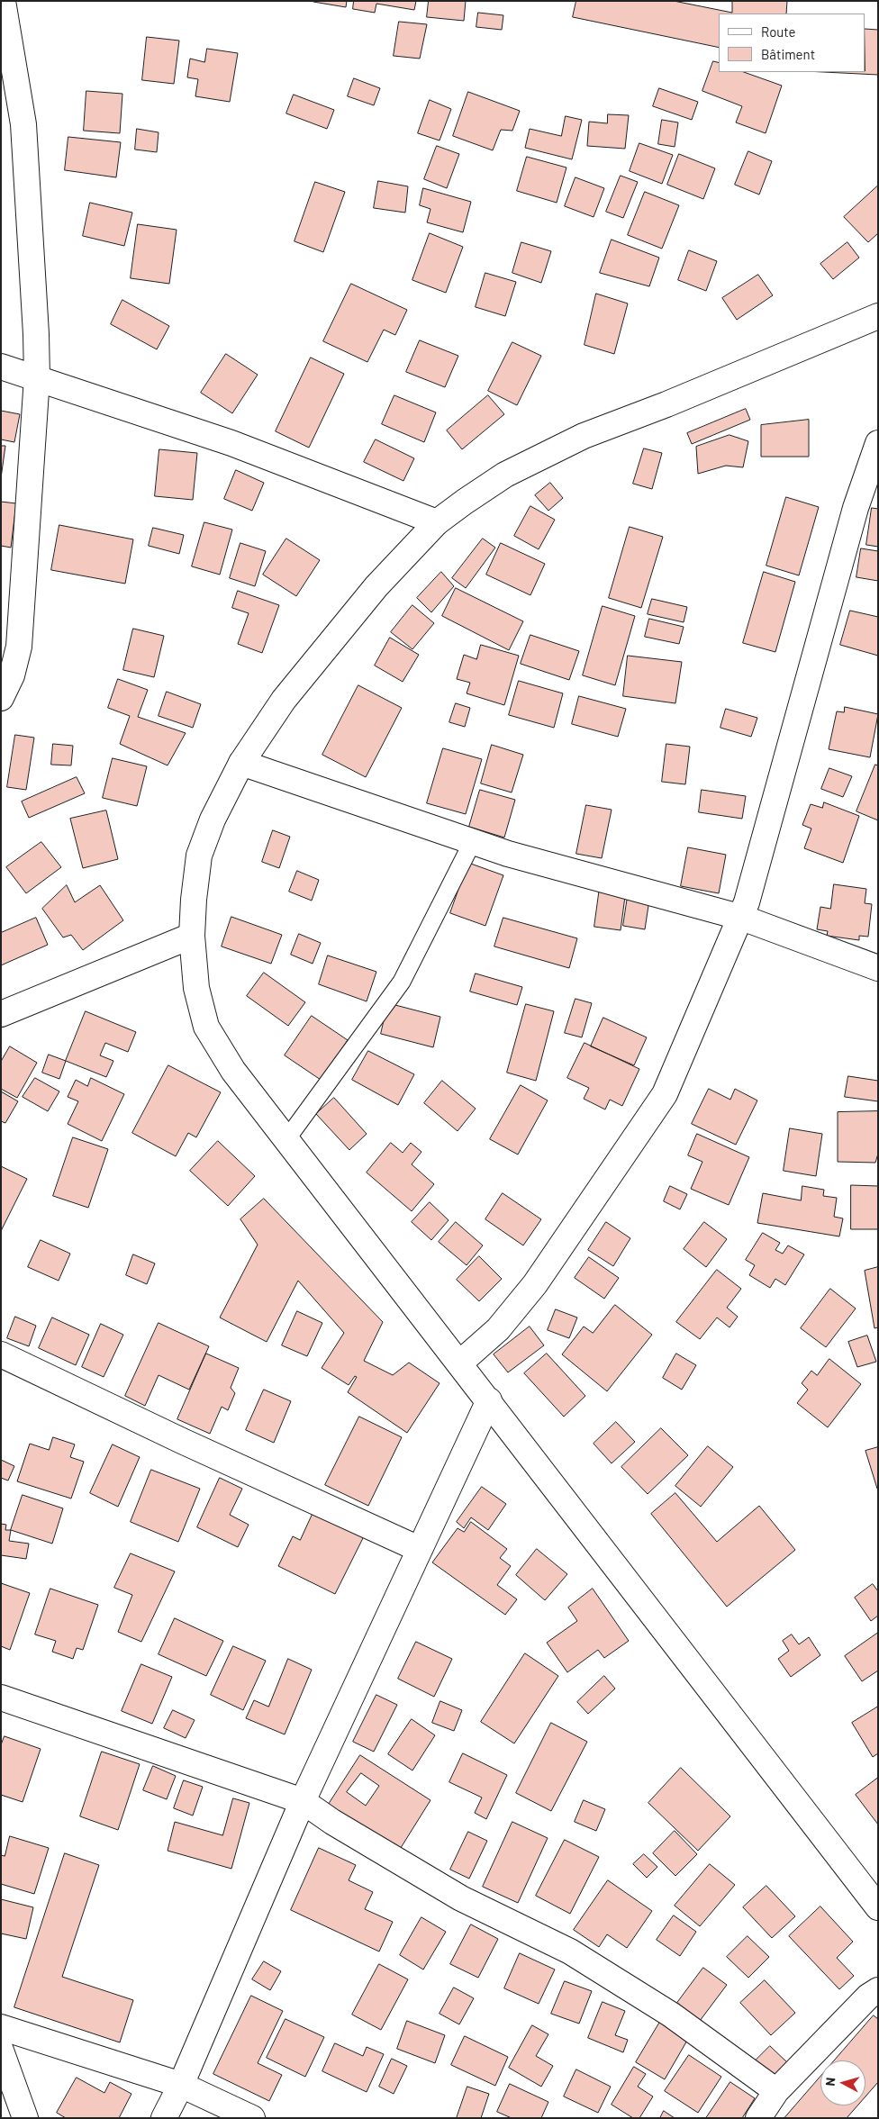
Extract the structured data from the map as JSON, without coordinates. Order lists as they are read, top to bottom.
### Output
{
  "legend": ["Route", "Bâtiment"],
  "north": "left"
}
